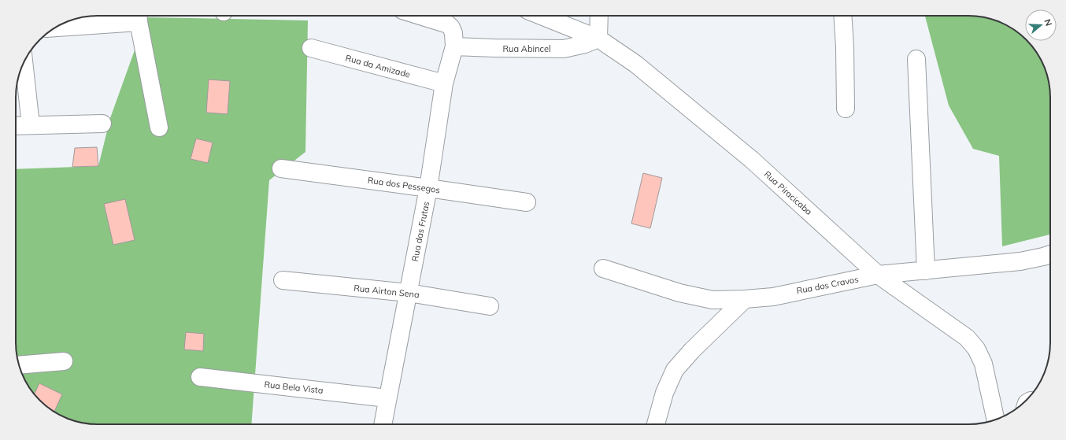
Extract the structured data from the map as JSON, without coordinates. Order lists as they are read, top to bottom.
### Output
{
  "streets": {
    "street": [
      "Rua Abincel",
      "Rua da Amizade",
      "Rua dos Pessegos",
      "Rua Piracicaba",
      "Rua das Frutas",
      "Rua dos Cravos",
      "Rua Airton Sena",
      "Rua Bela Vista"
    ]
  },
  "crossings": [
    ["Rua Abincel", "Rua Piracicaba"],
    ["Rua Abincel", "Rua das Frutas"],
    ["Rua da Amizade", "Rua das Frutas"],
    ["Rua dos Pessegos", "Rua das Frutas"],
    ["Rua Piracicaba", "Rua dos Cravos"],
    ["Rua das Frutas", "Rua Airton Sena"],
    ["Rua das Frutas", "Rua Bela Vista"]
  ],
  "north": "right"
}
